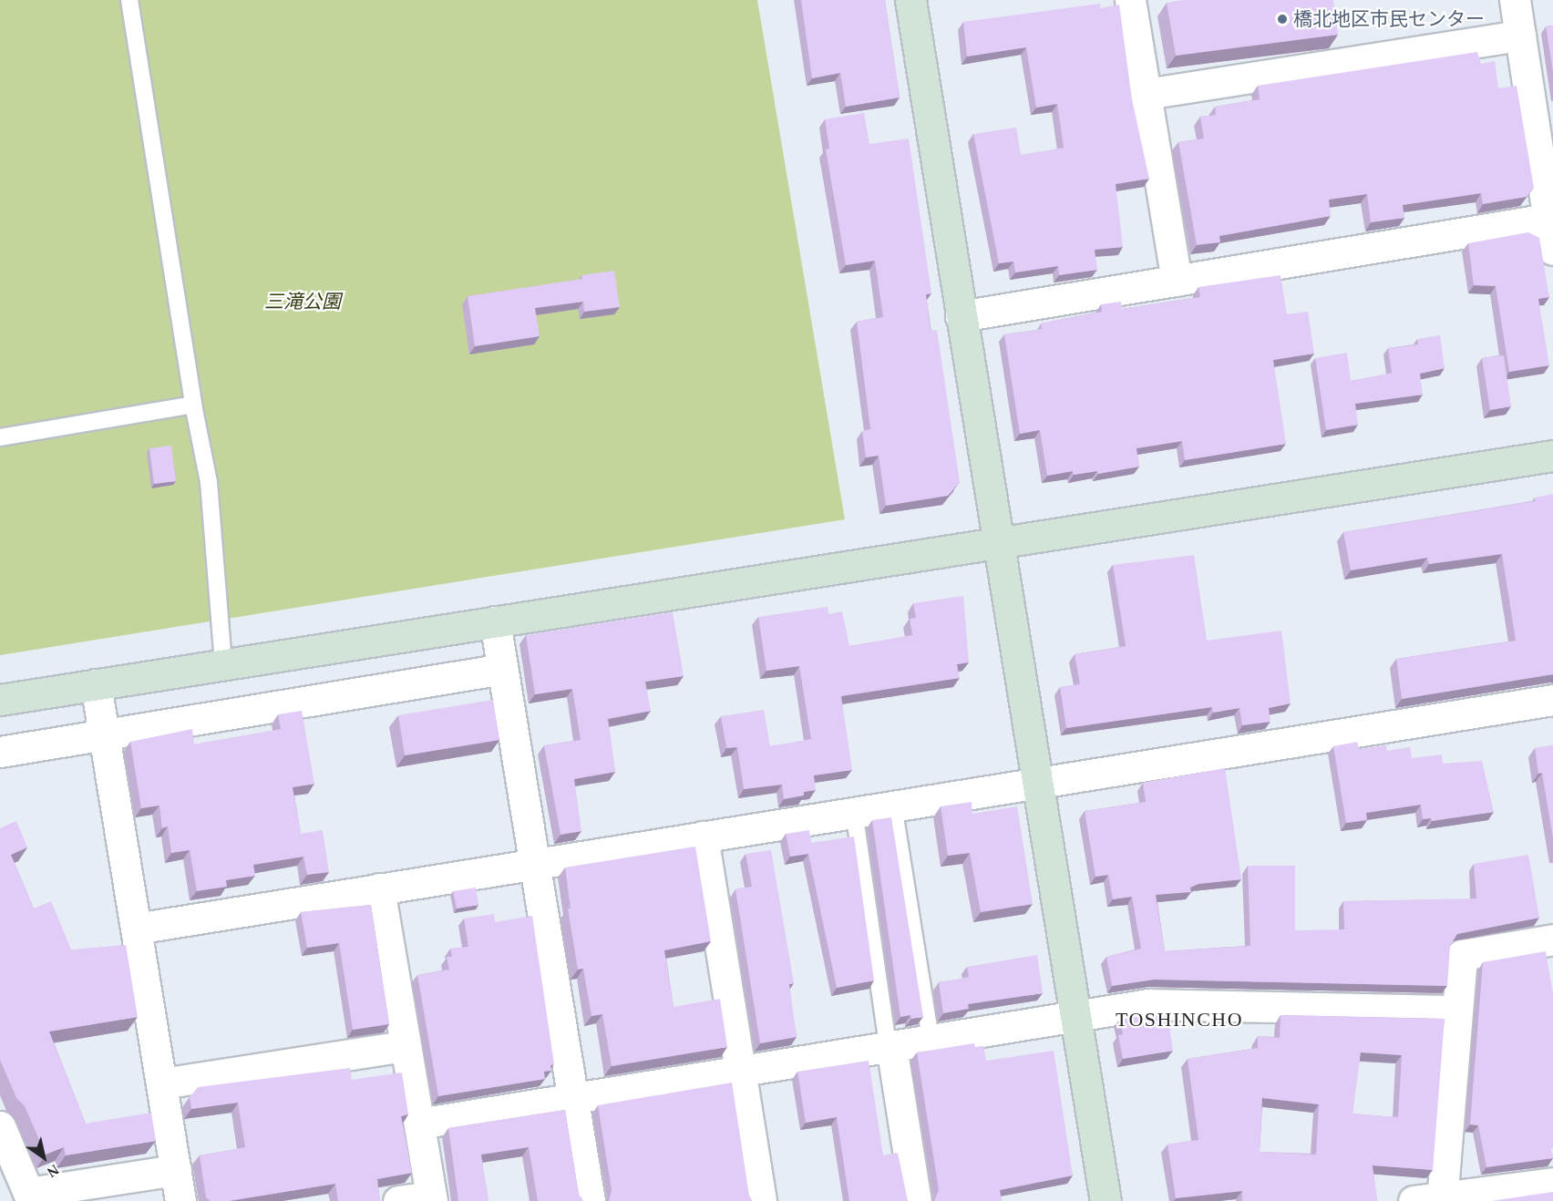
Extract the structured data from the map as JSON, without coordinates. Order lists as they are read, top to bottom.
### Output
{
  "districts": ["TOSHINCHO"],
  "parks": ["三滝公園"],
  "places": ["橋北地区市民センター"],
  "north": "bottom right"
}
